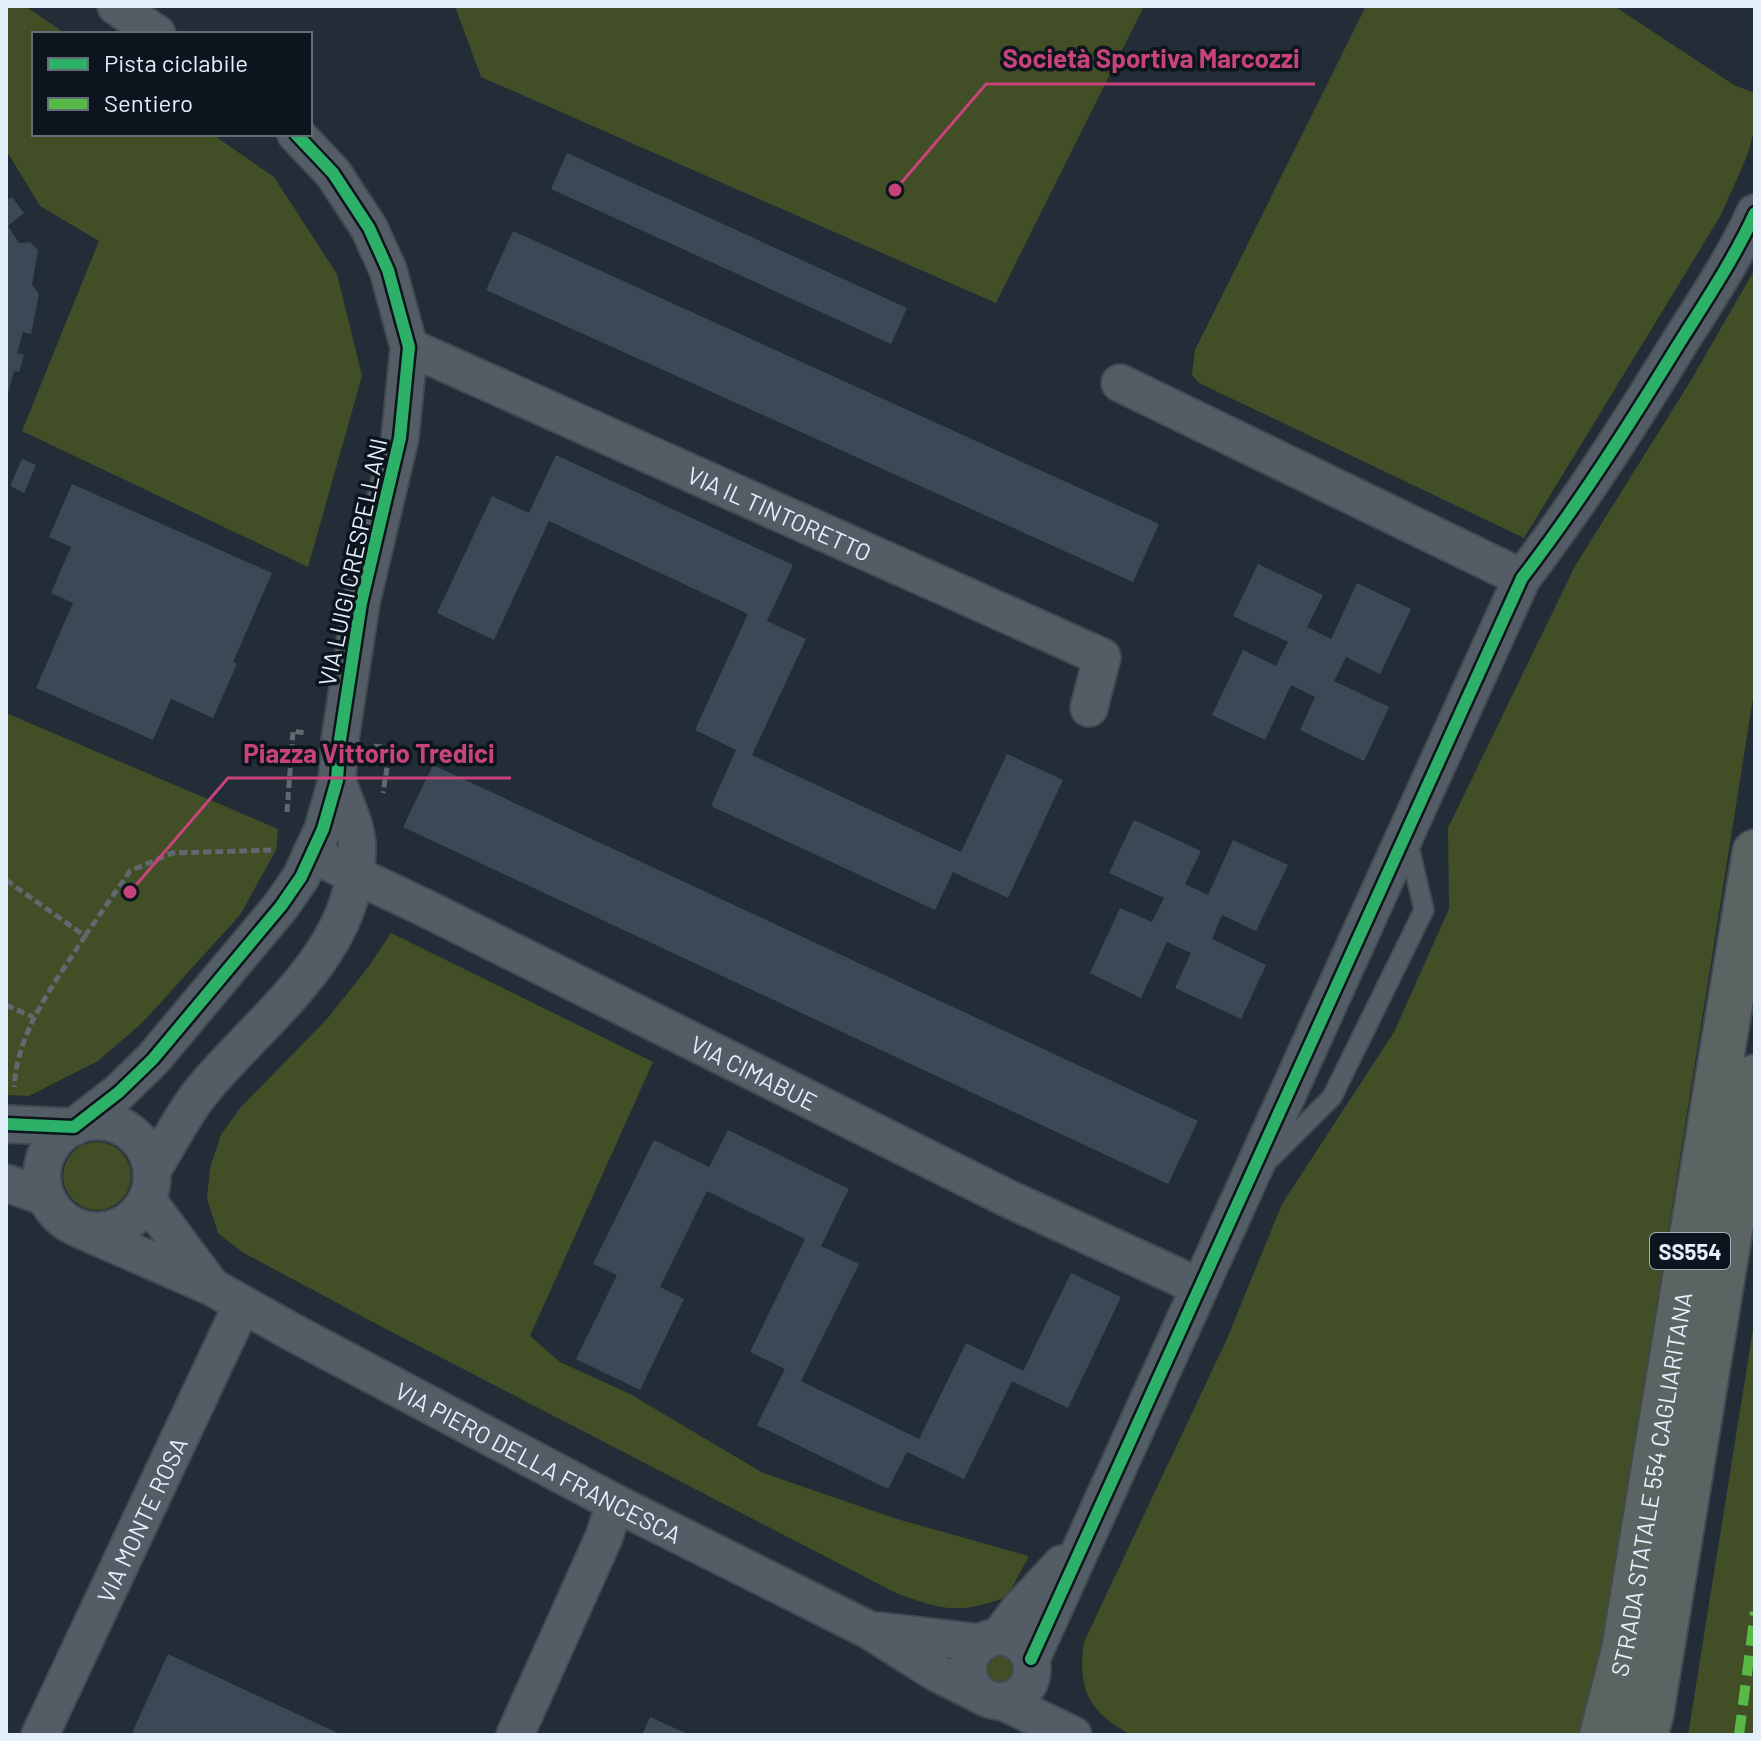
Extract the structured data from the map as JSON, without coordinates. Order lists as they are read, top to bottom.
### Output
{
  "streets": {
    "highway": ["SS554", "STRADA STATALE 554 CAGLIARITANA"],
    "street": [
      "VIA IL TINTORETTO",
      "VIA LUIGI CRESPELLANI",
      "VIA CIMABUE",
      "VIA PIERO DELLA FRANCESCA",
      "VIA MONTE ROSA"
    ]
  },
  "crossings": [
    ["VIA IL TINTORETTO", "VIA LUIGI CRESPELLANI"],
    ["VIA LUIGI CRESPELLANI", "VIA CIMABUE"],
    ["VIA LUIGI CRESPELLANI", "VIA PIERO DELLA FRANCESCA"],
    ["VIA PIERO DELLA FRANCESCA", "VIA MONTE ROSA"]
  ],
  "places": ["Società Sportiva Marcozzi", "Piazza Vittorio Tredici"],
  "legend": ["Pista ciclabile", "Sentiero"]
}
